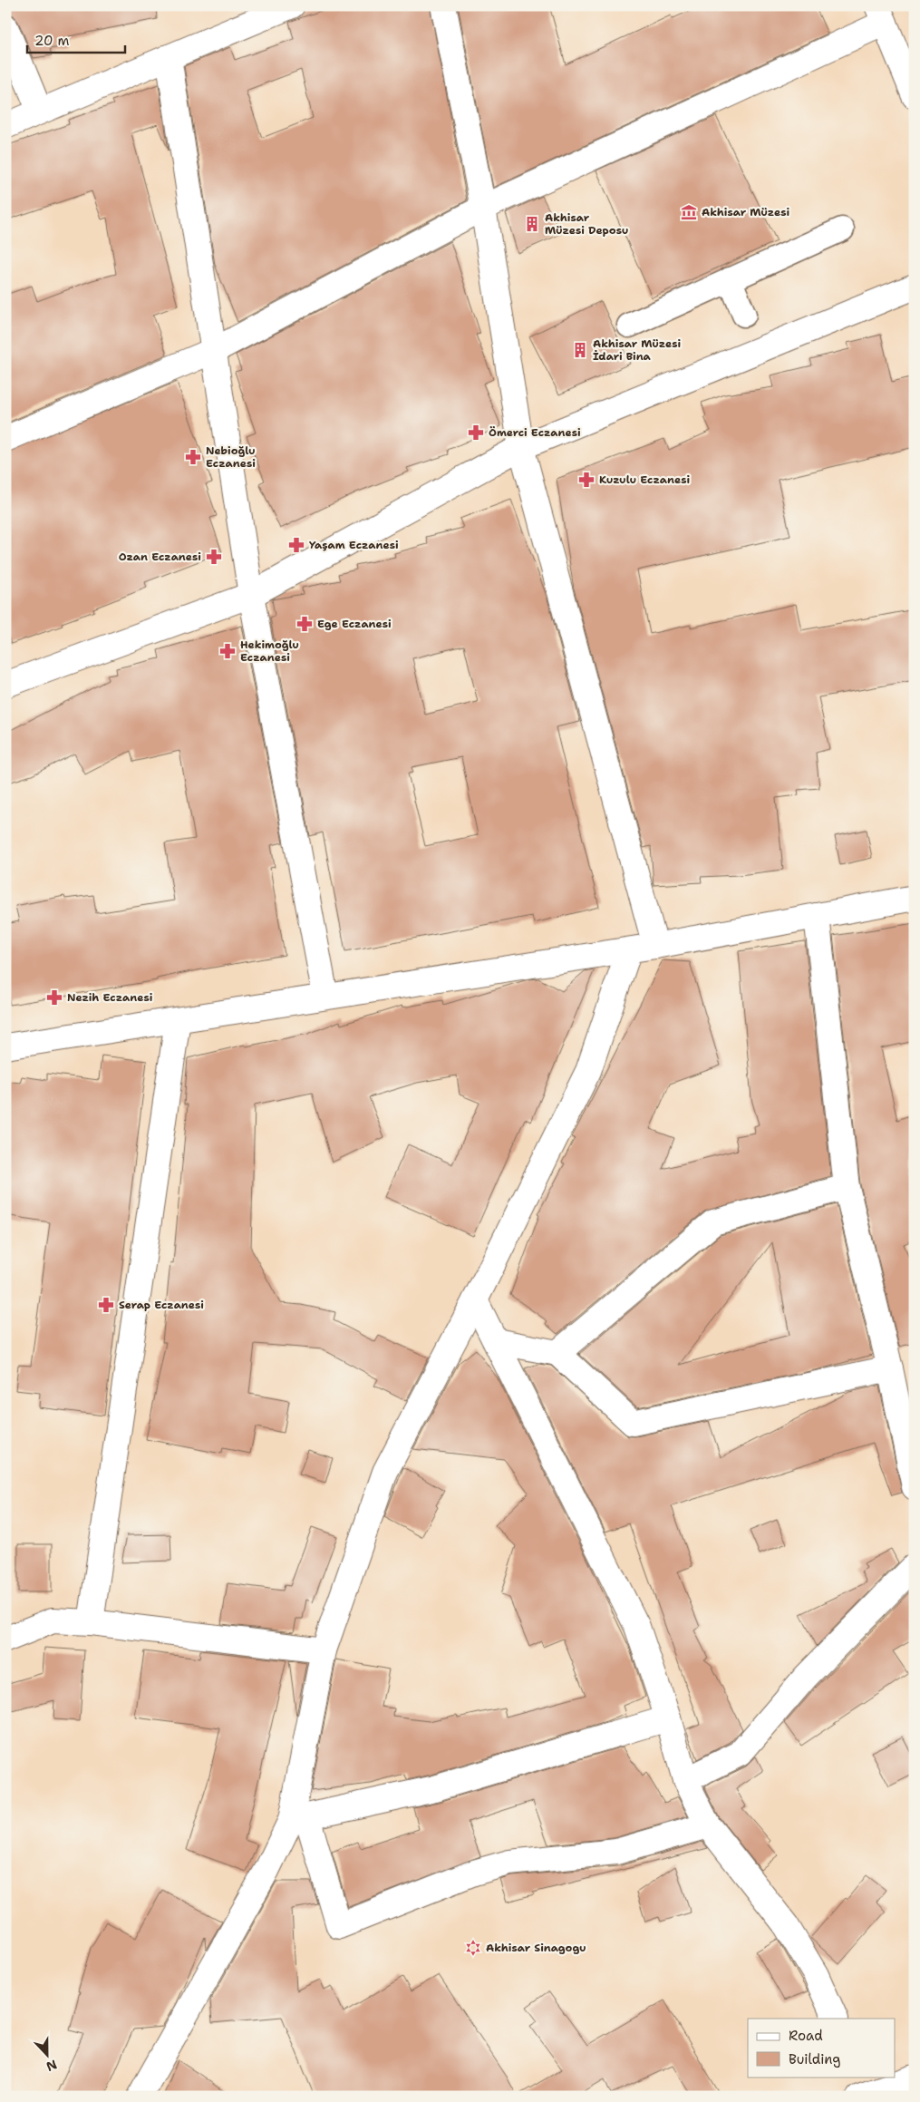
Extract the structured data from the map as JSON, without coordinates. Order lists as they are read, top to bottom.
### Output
{
  "places": {
    "museum": ["Akhisar Müzesi"],
    "building": ["Akhisar Müzesi Deposu", "Akhisar Müzesi İdari Bina"],
    "pharmacy": [
      "Ömerci Eczanesi",
      "Nebioğlu Eczanesi",
      "Kuzulu Eczanesi",
      "Yaşam Eczanesi",
      "Ozan Eczanesi",
      "Ege Eczanesi",
      "Hekimoğlu Eczanesi",
      "Nezih Eczanesi",
      "Serap Eczanesi"
    ],
    "synagogue": ["Akhisar Sinagogu"]
  },
  "legend": ["Road", "Building"],
  "scale_bar": "20 m",
  "north": "bottom"
}
